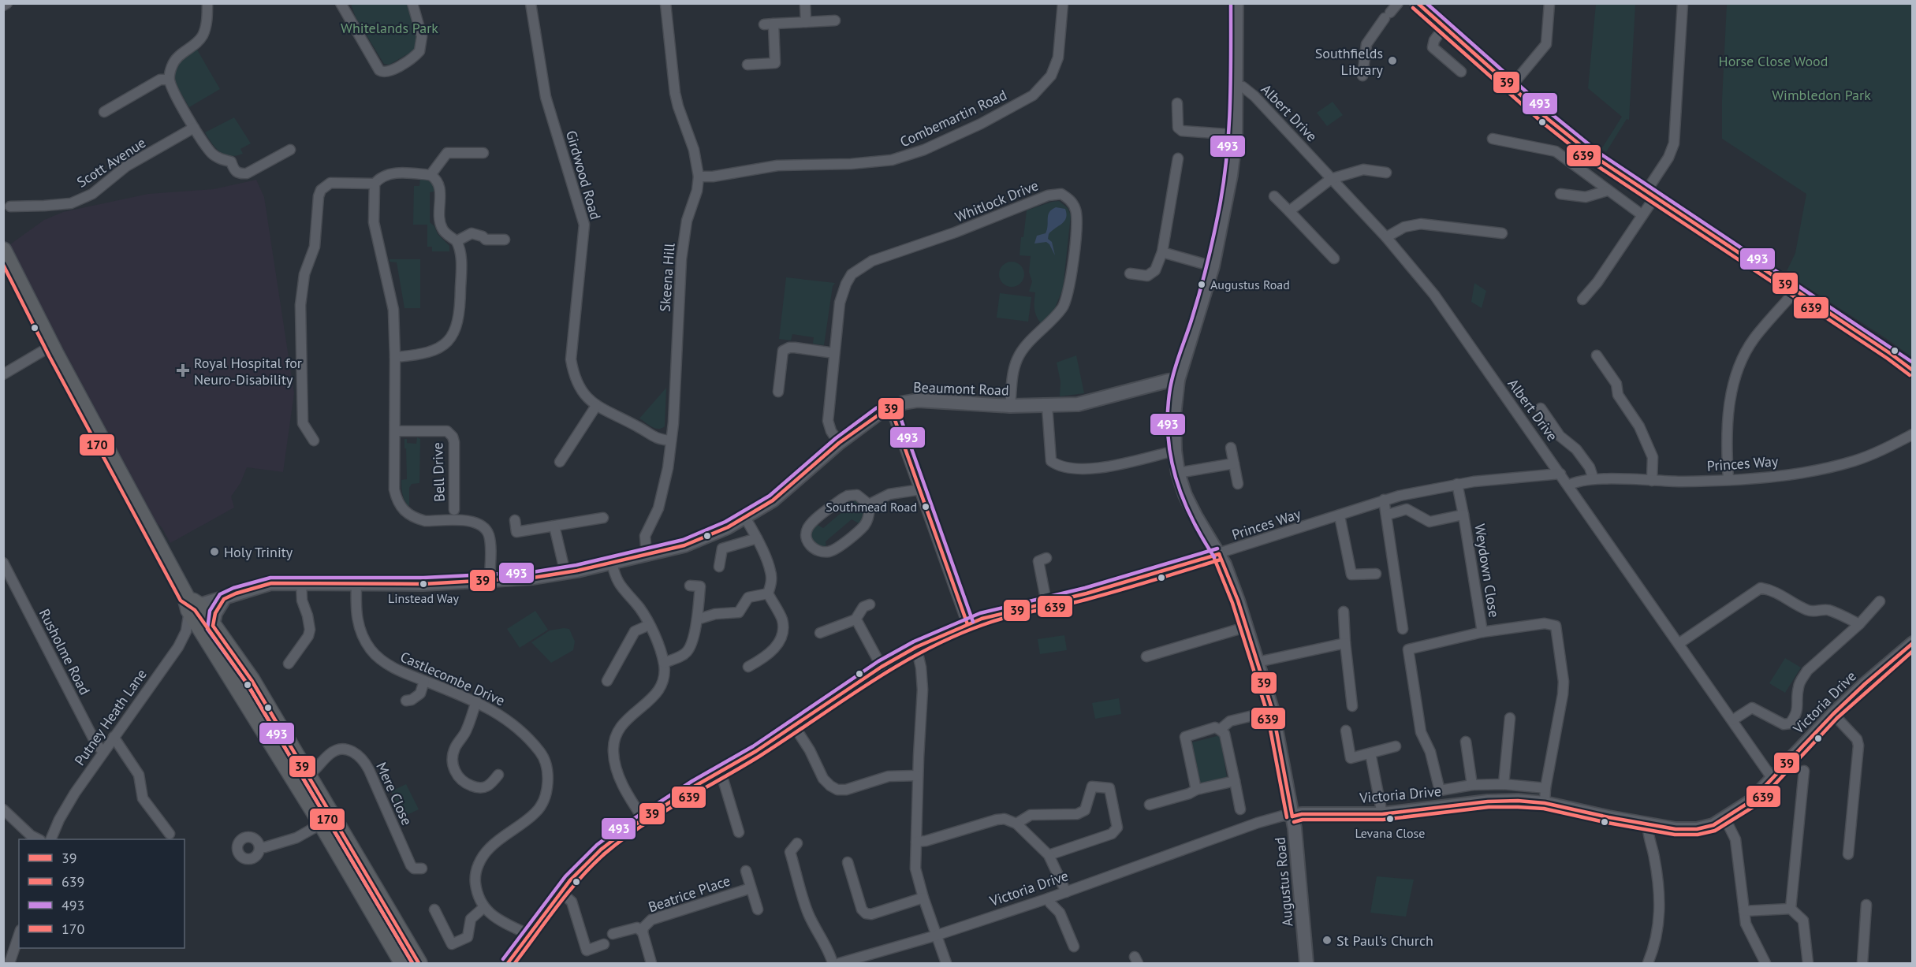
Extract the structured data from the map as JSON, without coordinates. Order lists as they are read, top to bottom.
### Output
{
  "streets": {
    "street": [
      "Albert Drive",
      "Combemartin Road",
      "Scott Avenue",
      "Girdwood Road",
      "Whitlock Drive",
      "Skeena Hill",
      "Beaumont Road",
      "Princes Way",
      "Bell Drive",
      "Weydown Close",
      "Rusholme Road",
      "Castlecombe Drive",
      "Victoria Drive",
      "Putney Heath Lane",
      "Mere Close",
      "Augustus Road",
      "Beatrice Place"
    ]
  },
  "crossings": [
    ["Albert Drive", "Princes Way"],
    ["Albert Drive", "Victoria Drive"],
    ["Albert Drive", "Augustus Road"],
    ["Combemartin Road", "Skeena Hill"],
    ["Girdwood Road", "Skeena Hill"],
    ["Whitlock Drive", "Beaumont Road"],
    ["Skeena Hill", "Beaumont Road"],
    ["Beaumont Road", "Castlecombe Drive"],
    ["Beaumont Road", "Putney Heath Lane"],
    ["Beaumont Road", "Augustus Road"],
    ["Princes Way", "Weydown Close"],
    ["Princes Way", "Augustus Road"],
    ["Rusholme Road", "Putney Heath Lane"],
    ["Victoria Drive", "Augustus Road"]
  ],
  "parks": ["Whitelands Park", "Horse Close Wood", "Wimbledon Park"],
  "places": {
    "other": [
      "Southfields Library",
      "Augustus Road",
      "Southmead Road",
      "Holy Trinity",
      "Linstead Way",
      "Levana Close",
      "St Paul's Church"
    ],
    "health": ["Royal Hospital for Neuro-Disability"]
  },
  "lines": [
    "transit line 39",
    "transit line 493",
    "transit line 639",
    "transit line 170"
  ],
  "legend": [
    "39",
    "639",
    "493",
    "170"
  ]
}
